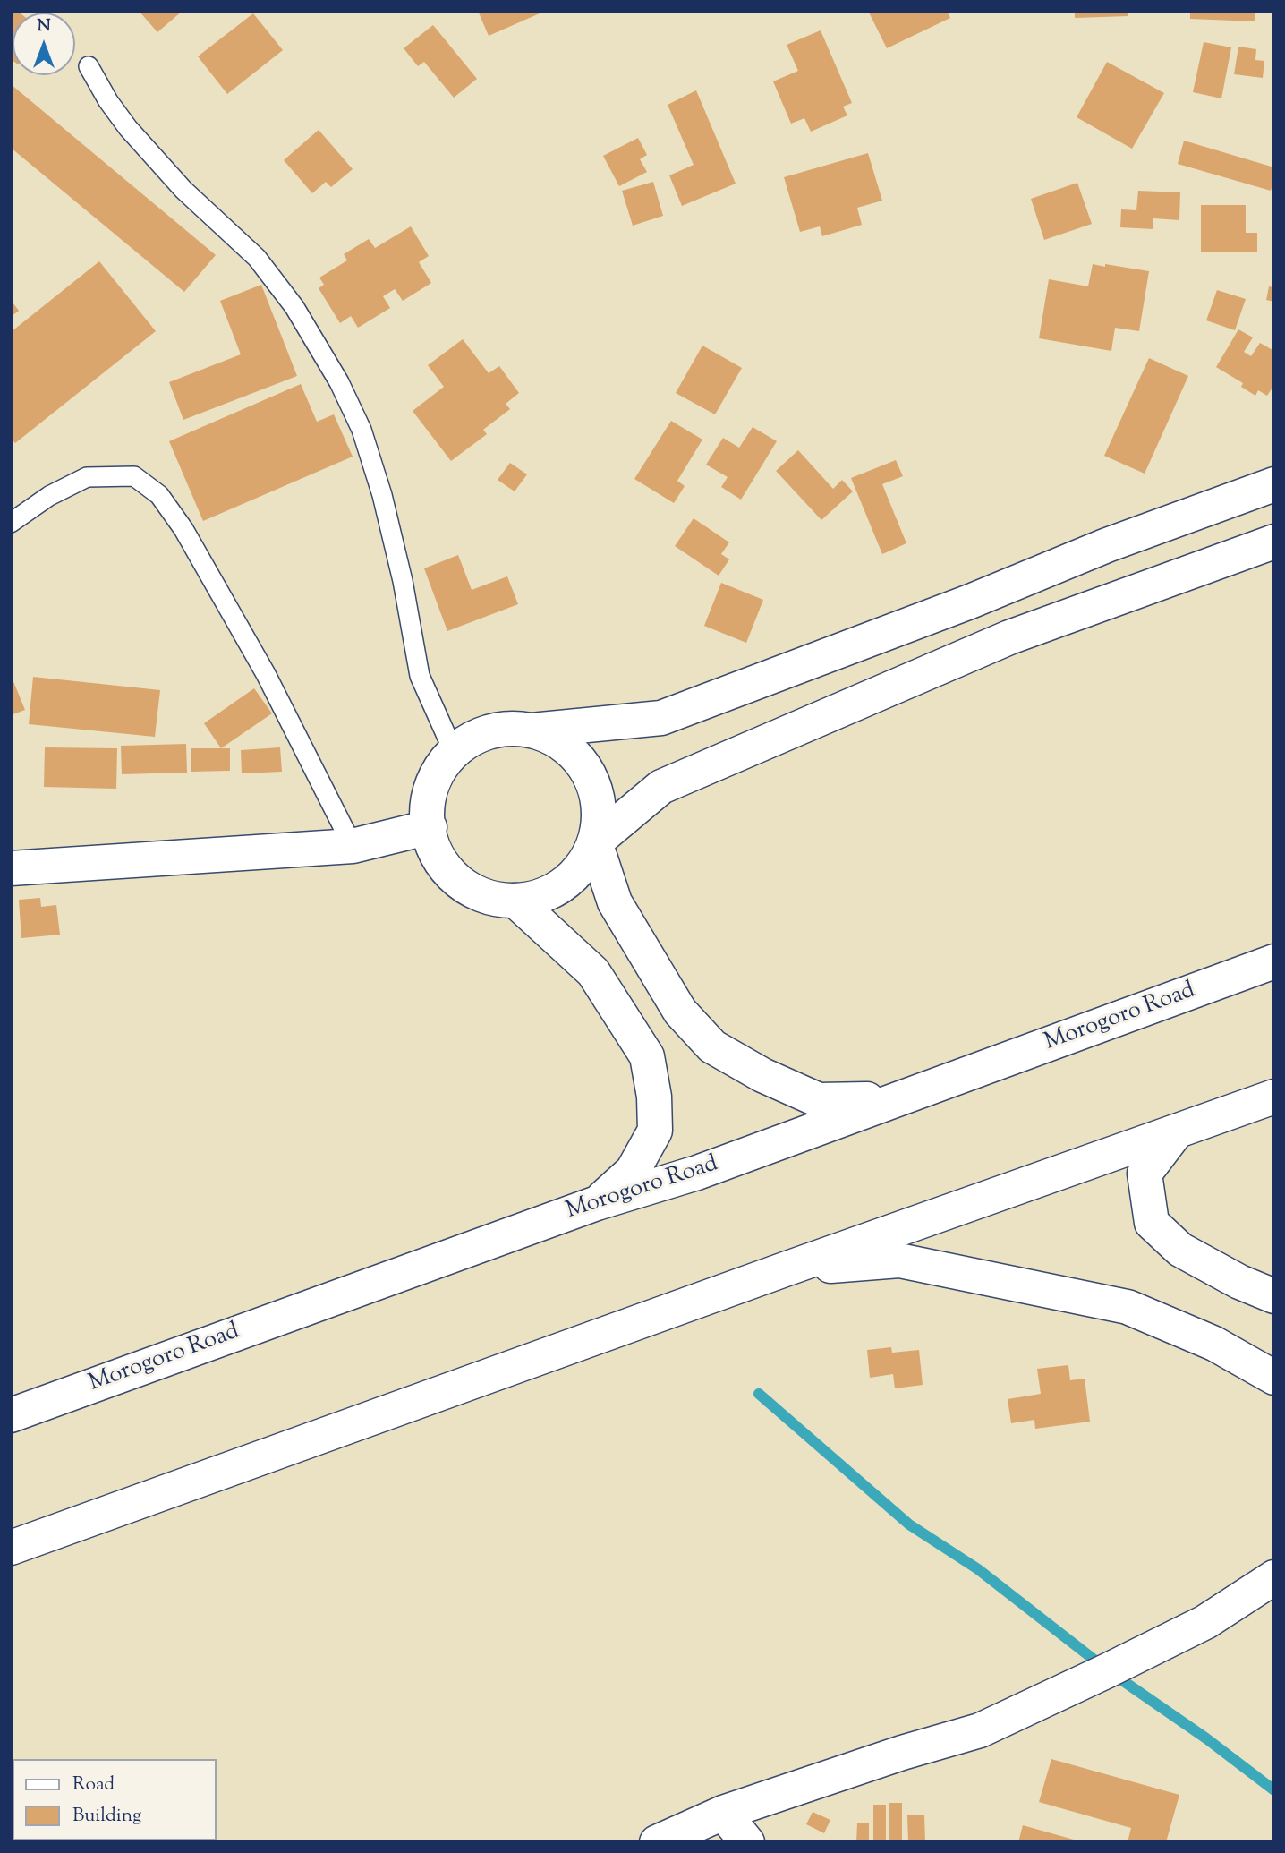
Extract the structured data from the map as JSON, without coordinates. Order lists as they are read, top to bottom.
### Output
{
  "streets": {
    "main road": ["Morogoro Road"]
  },
  "legend": ["Road", "Building"],
  "north": "top"
}
